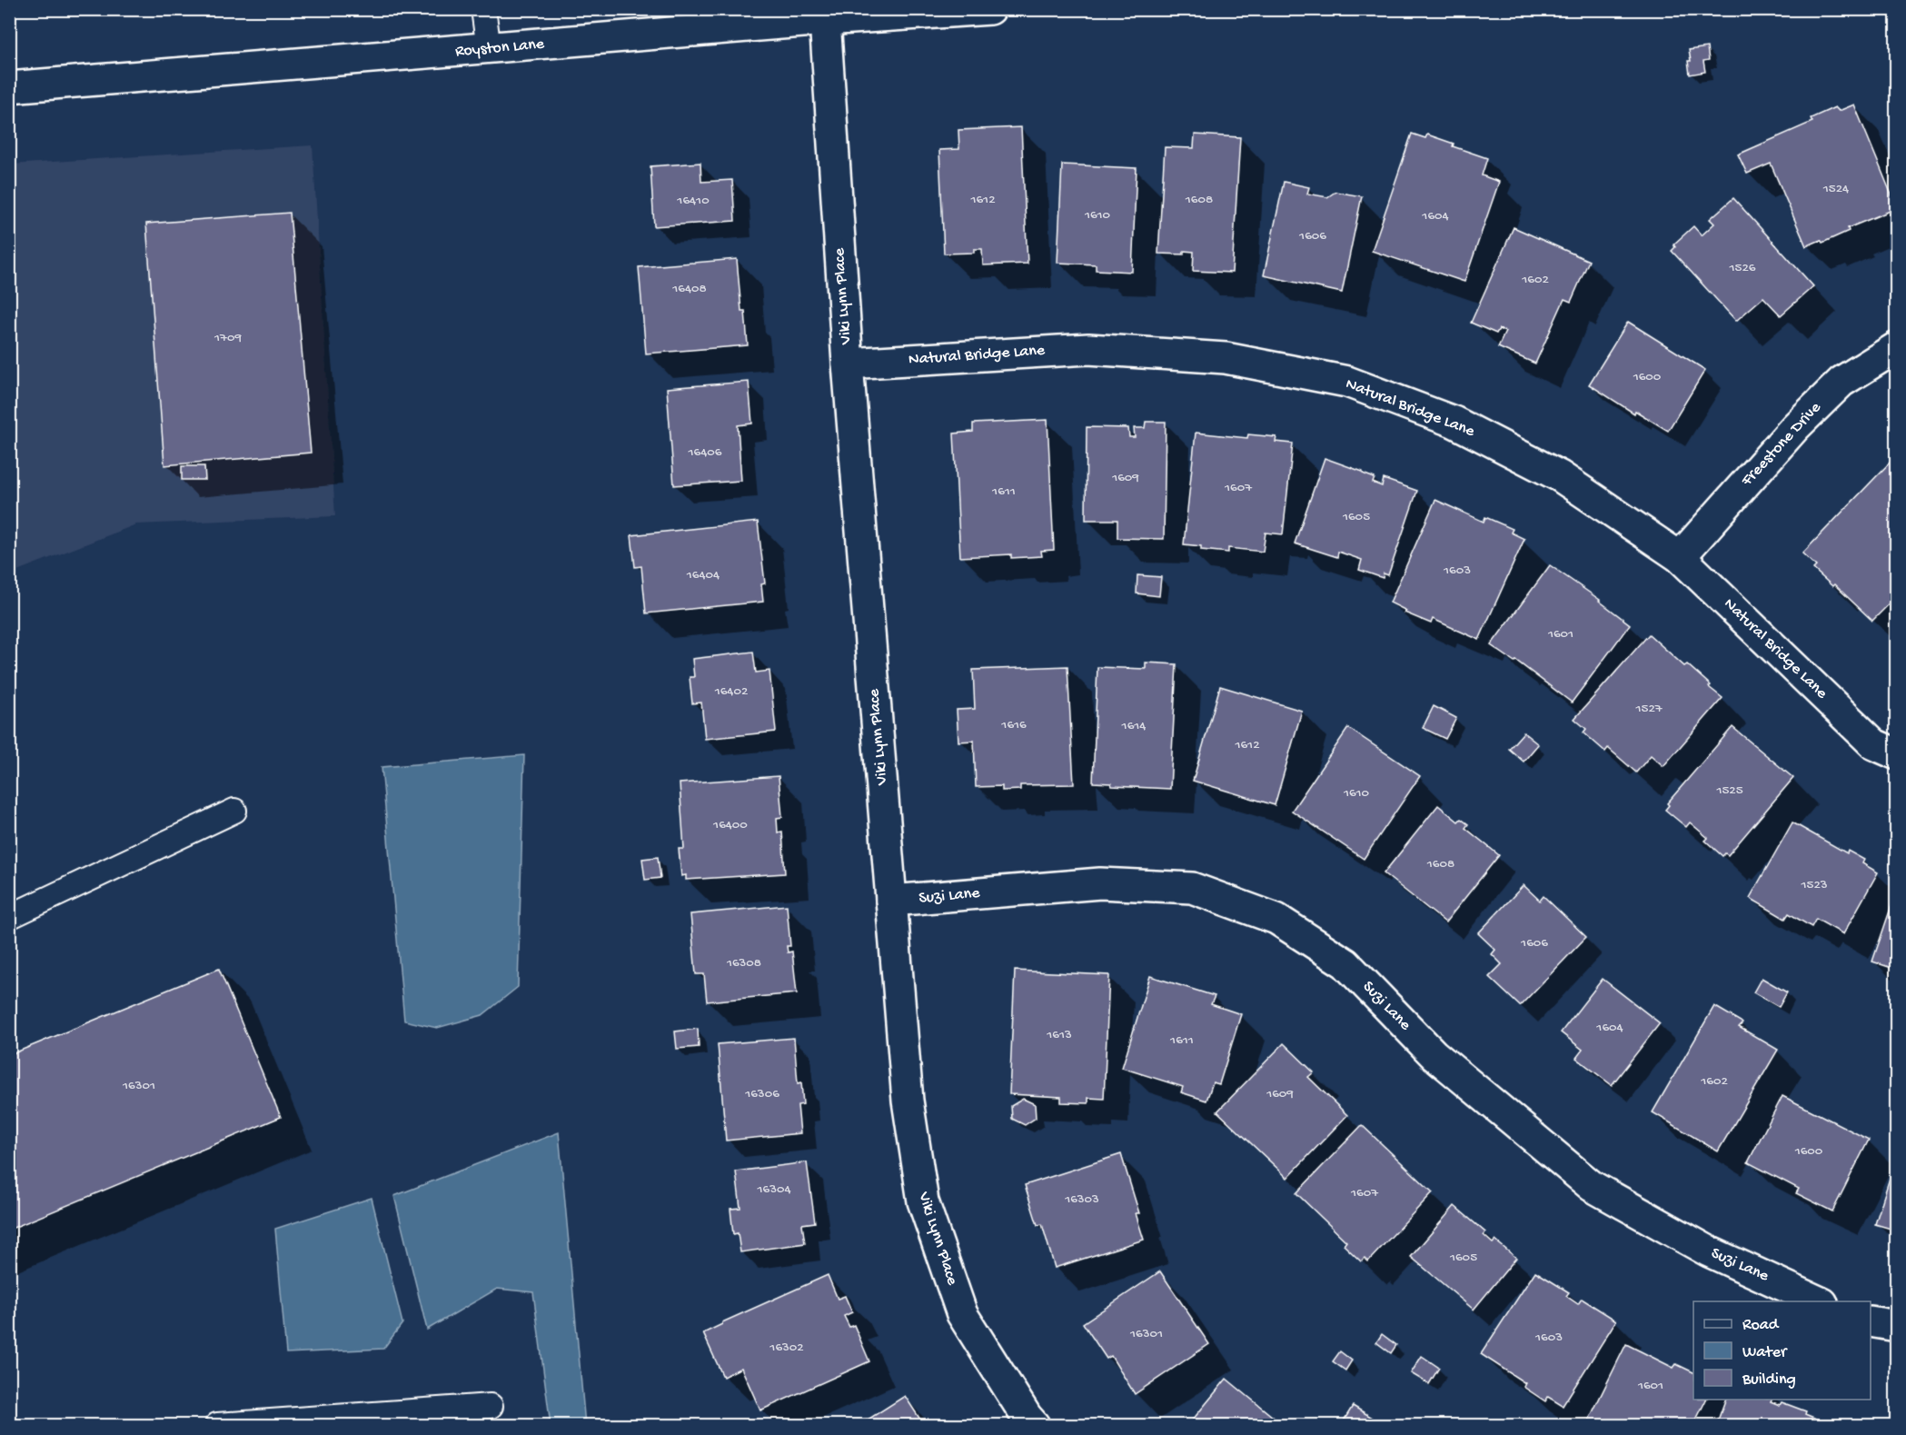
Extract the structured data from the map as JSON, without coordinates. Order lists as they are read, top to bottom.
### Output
{
  "streets": {
    "street": [
      "Royston Lane",
      "Viki Lynn Place",
      "Natural Bridge Lane",
      "Freestone Drive",
      "Suzi Lane"
    ]
  },
  "crossings": [
    ["Royston Lane", "Viki Lynn Place"],
    ["Viki Lynn Place", "Natural Bridge Lane"],
    ["Viki Lynn Place", "Suzi Lane"],
    ["Natural Bridge Lane", "Freestone Drive"]
  ],
  "house_numbers": [
    "1524",
    "1612",
    "1608",
    "16410",
    "1610",
    "1604",
    "1606",
    "1526",
    "1602",
    "16408",
    "1709",
    "1600",
    "16406",
    "1609",
    "1607",
    "1611",
    "1605",
    "1603",
    "16404",
    "1601",
    "16402",
    "1527",
    "1616",
    "1614",
    "1612",
    "1525",
    "1610",
    "16400",
    "1608",
    "1523",
    "1606",
    "16308",
    "1604",
    "1613",
    "1611",
    "1602",
    "16301",
    "16306",
    "1609",
    "1600",
    "16304",
    "1607",
    "16303",
    "1605",
    "16301",
    "1603",
    "16302",
    "1601"
  ],
  "legend": ["Road", "Water", "Building"]
}
